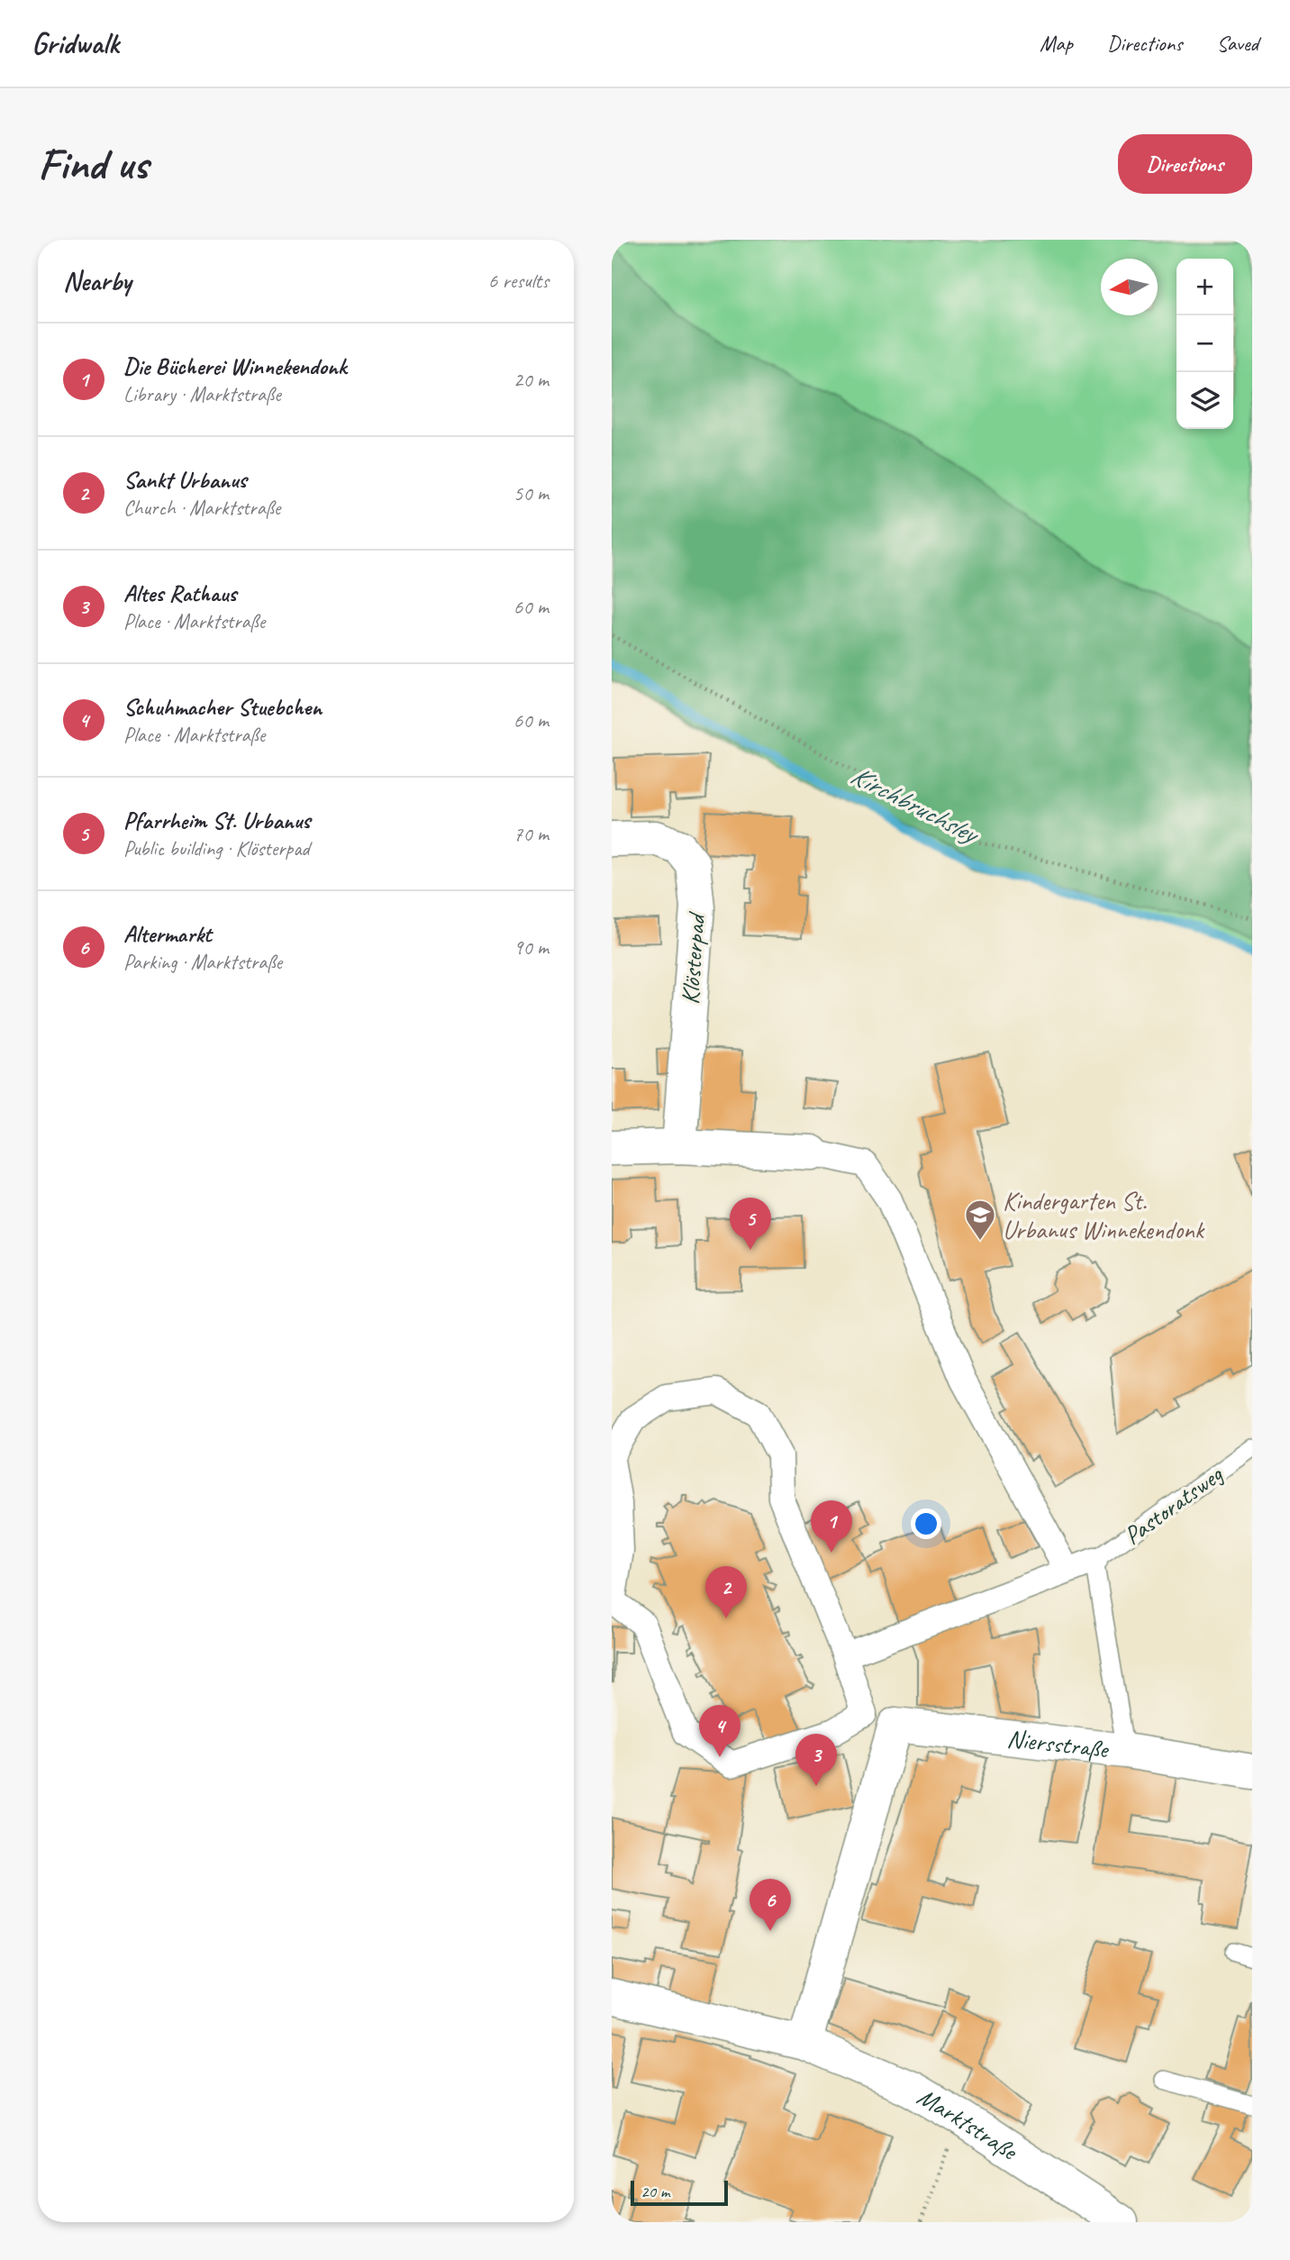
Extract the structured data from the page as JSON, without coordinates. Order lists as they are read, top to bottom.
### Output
{
  "streets": {
    "street": ["Klösterpad", "Niersstraße", "Marktstraße"],
    "lane": ["Pastoratsweg"]
  },
  "water": ["Kirchbruchsley"],
  "places": {
    "school or university": ["Kindergarten St. Urbanus Winnekendonk"]
  },
  "scale_bar": "20 m",
  "north": "left",
  "page": {
    "header": "Gridwalk",
    "nav": ["Map", "Directions", "Saved"],
    "buttons": "Directions",
    "title": "Find us",
    "heading": ["Nearby", "6 results"],
    "map_buttons": ["+", "−"],
    "list": [
      {
        "mark": "1",
        "name": "Die Bücherei Winnekendonk",
        "note": "Library · Marktstraße",
        "value": "20 m"
      },
      {
        "mark": "2",
        "name": "Sankt Urbanus",
        "note": "Church · Marktstraße",
        "value": "50 m"
      },
      {
        "mark": "3",
        "name": "Altes Rathaus",
        "note": "Place · Marktstraße",
        "value": "60 m"
      },
      {
        "mark": "4",
        "name": "Schuhmacher Stuebchen",
        "note": "Place · Marktstraße",
        "value": "60 m"
      },
      {
        "mark": "5",
        "name": "Pfarrheim St. Urbanus",
        "note": "Public building · Klösterpad",
        "value": "70 m"
      },
      {
        "mark": "6",
        "name": "Altermarkt",
        "note": "Parking · Marktstraße",
        "value": "90 m"
      }
    ],
    "pins": [
      "5",
      "1",
      "2",
      "4",
      "3",
      "6"
    ],
    "scale": "20 m"
  }
}
